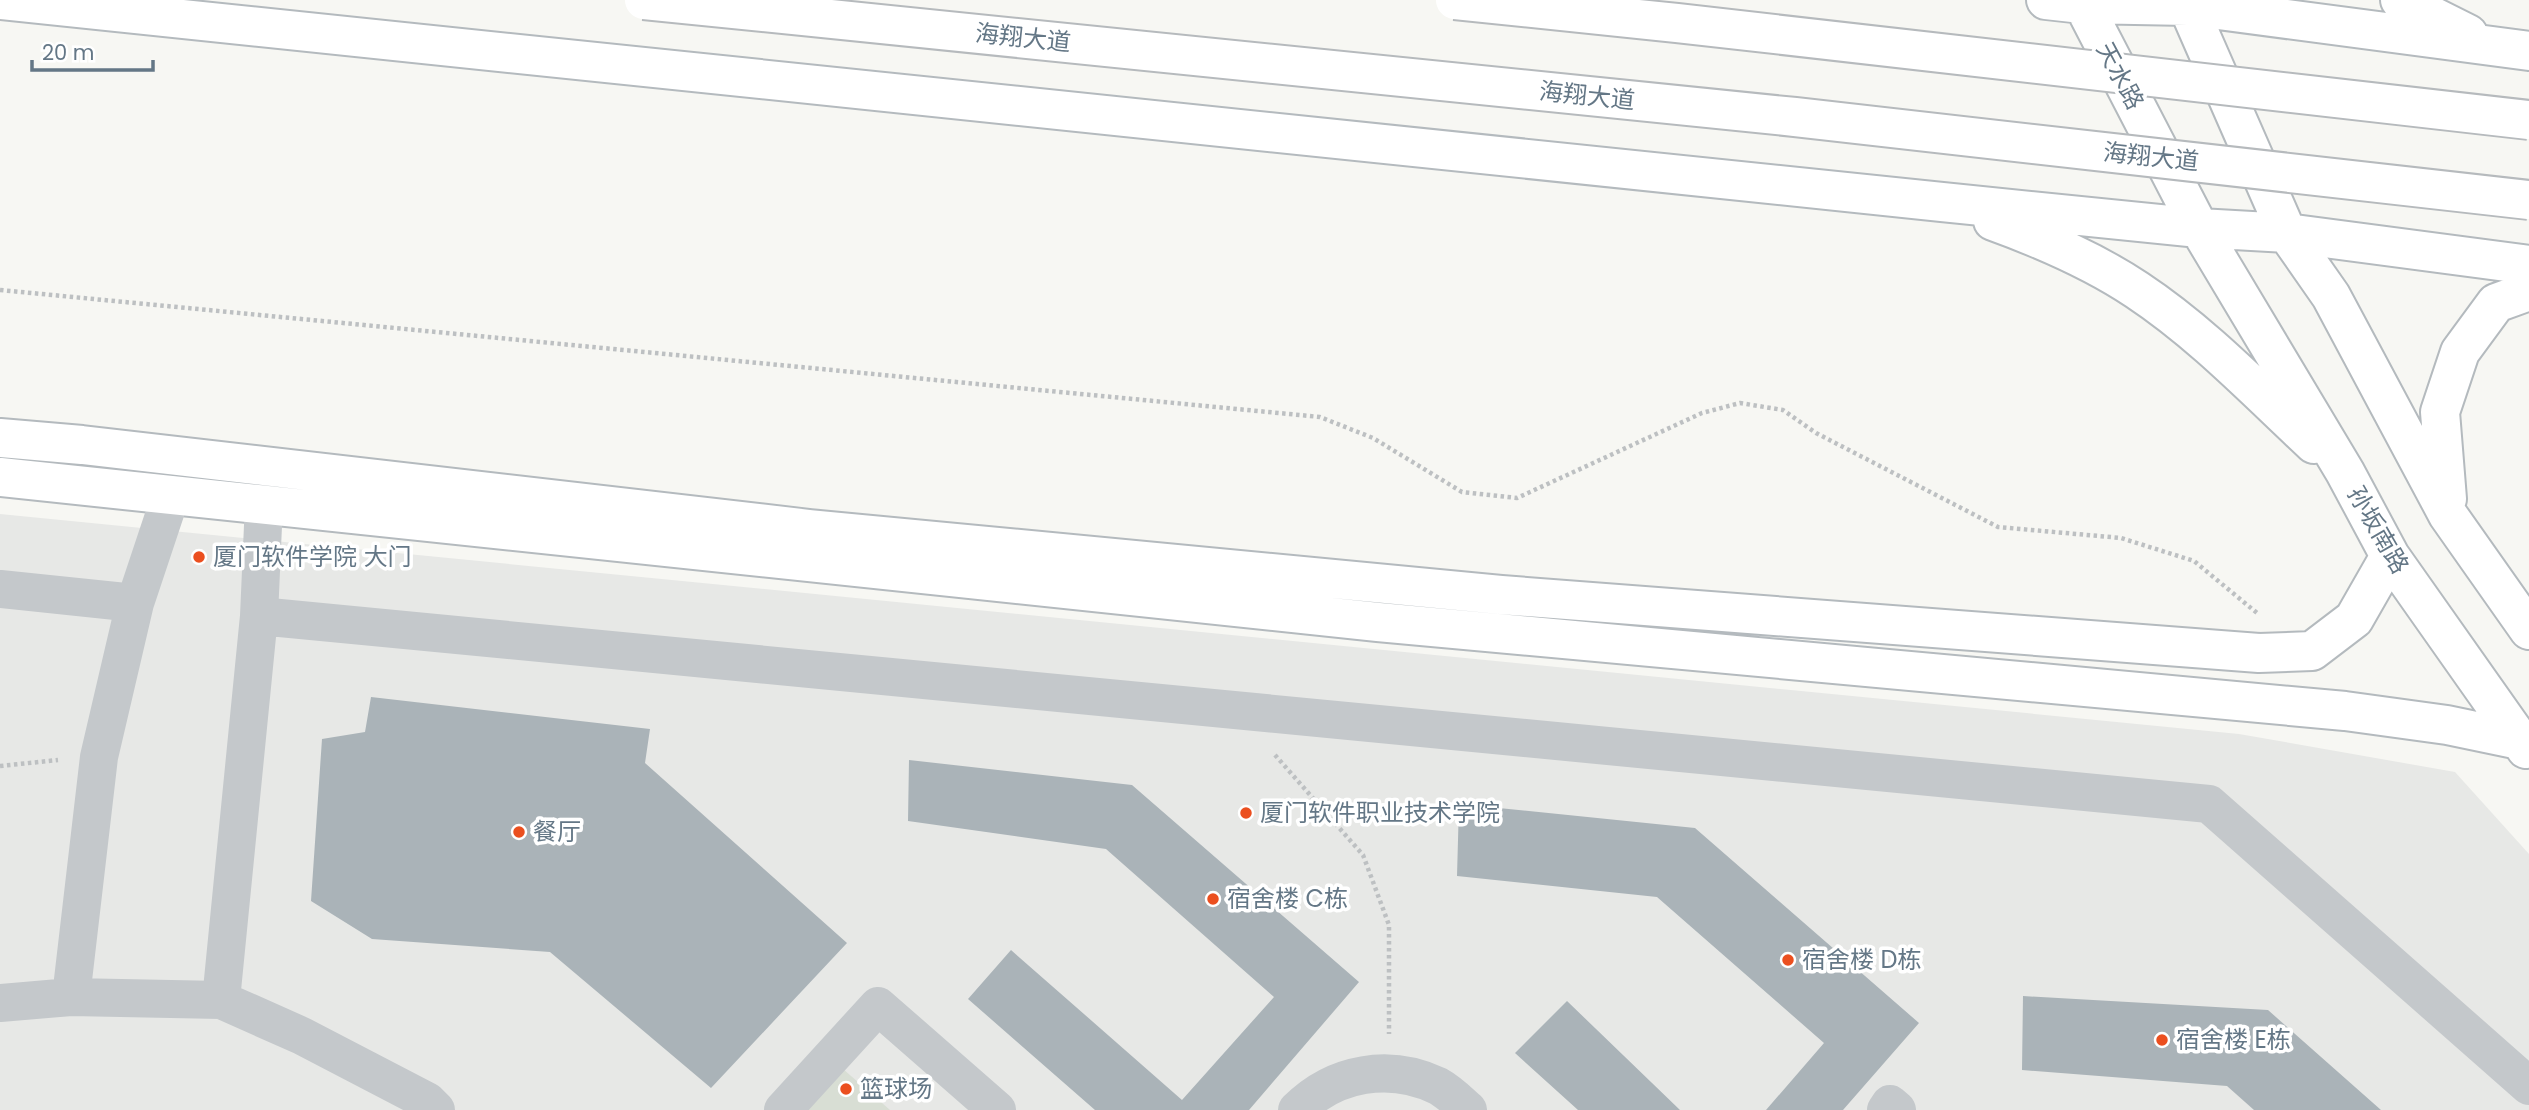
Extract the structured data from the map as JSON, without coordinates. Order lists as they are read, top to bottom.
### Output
{
  "streets": {
    "main road": ["海翔大道", "天水路", "孙坂南路"]
  },
  "crossings": [
    ["天水路", "孙坂南路"]
  ],
  "places": [
    "厦门软件学院 大门",
    "厦门软件职业技术学院",
    "餐厅",
    "宿舍楼 C栋",
    "宿舍楼 D栋",
    "宿舍楼 E栋",
    "篮球场"
  ],
  "scale_bar": "20 m"
}
